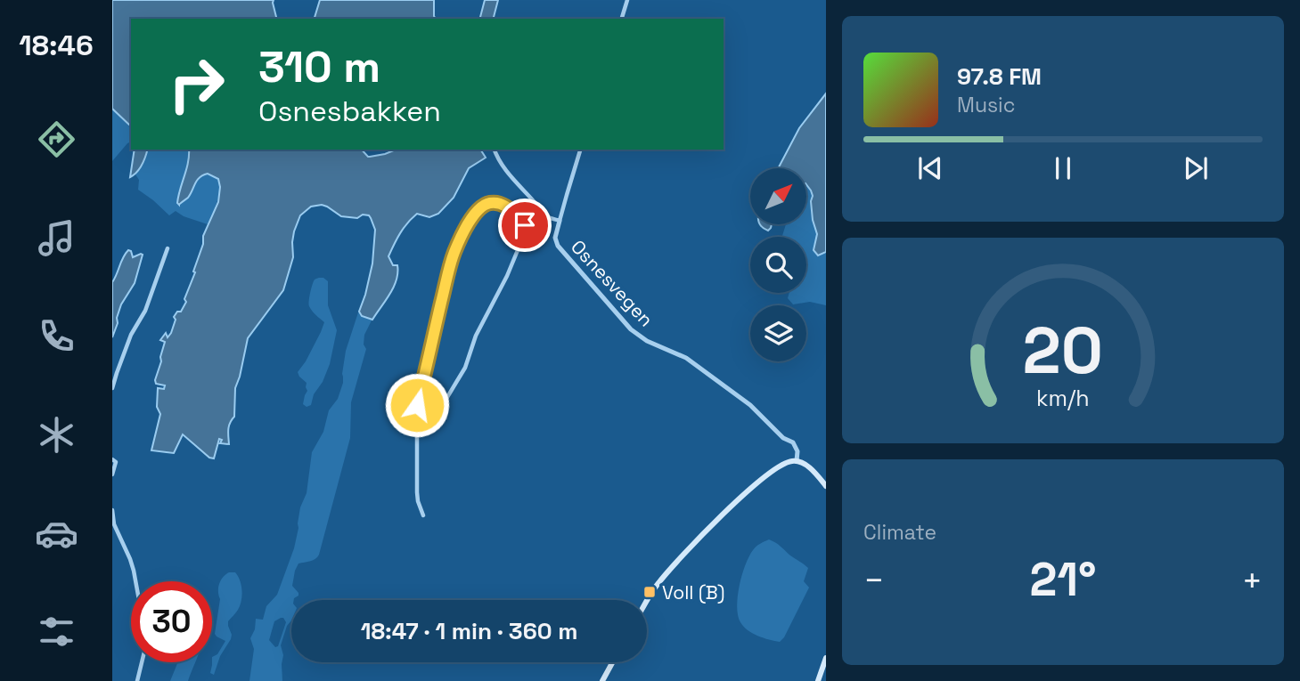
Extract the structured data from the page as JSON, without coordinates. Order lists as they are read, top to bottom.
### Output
{
  "streets": {
    "street": ["Osnesvegen"]
  },
  "places": {
    "transit": ["Voll (B)"]
  },
  "north": "top right",
  "page": {
    "tabs": "18:46",
    "turn": ["310 m", "Osnesbakken"],
    "song": ["97.8 FM", "Music"],
    "tile": "Climate",
    "heat": ["−", "21°", "+"],
    "limit": "30",
    "trip": "18:47 · 1 min · 360 m",
    "gauge": ["20", "km/h"]
  }
}
